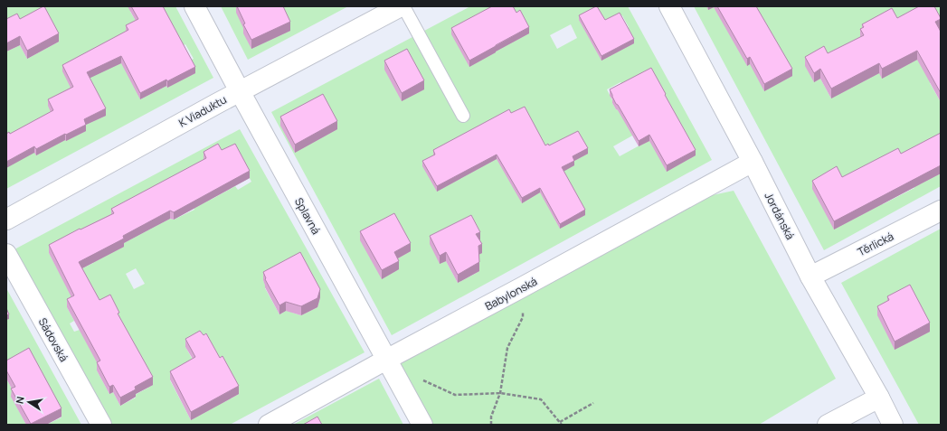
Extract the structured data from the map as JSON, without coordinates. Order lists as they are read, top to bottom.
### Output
{
  "streets": {
    "street": [
      "K Viaduktu",
      "Splavná",
      "Jordánská",
      "Těrlická",
      "Babylonská",
      "Sádovská"
    ]
  },
  "crossings": [
    ["K Viaduktu", "Splavná"],
    ["Splavná", "Babylonská"],
    ["Jordánská", "Těrlická"],
    ["Jordánská", "Babylonská"]
  ],
  "north": "left"
}
